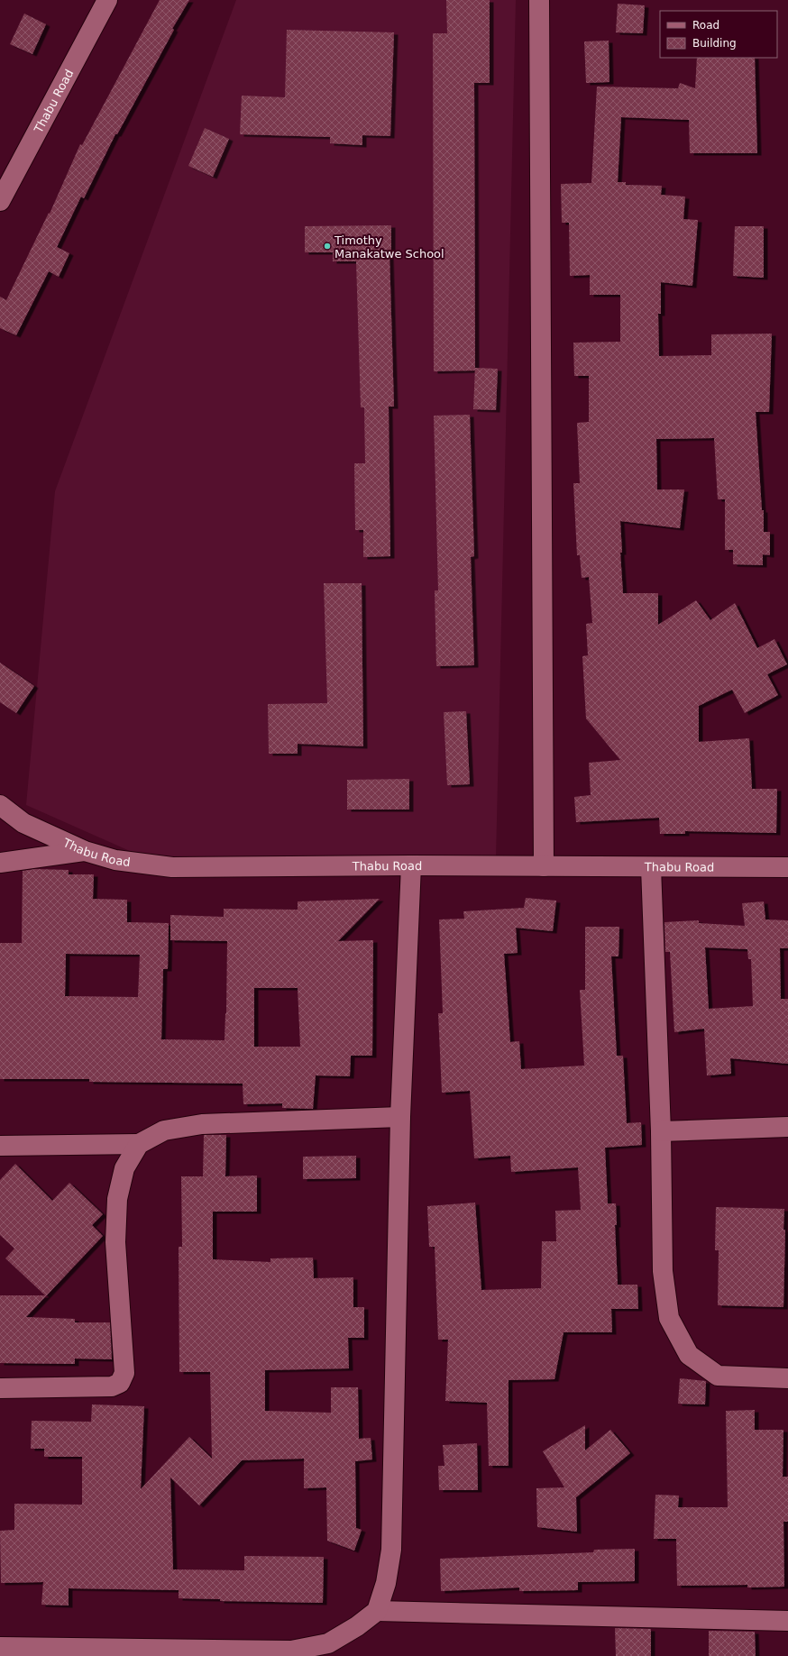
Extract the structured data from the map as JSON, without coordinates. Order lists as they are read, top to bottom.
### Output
{
  "streets": {
    "street": ["Thabu Road"]
  },
  "places": ["Timothy Manakatwe School"],
  "legend": ["Road", "Building"]
}
